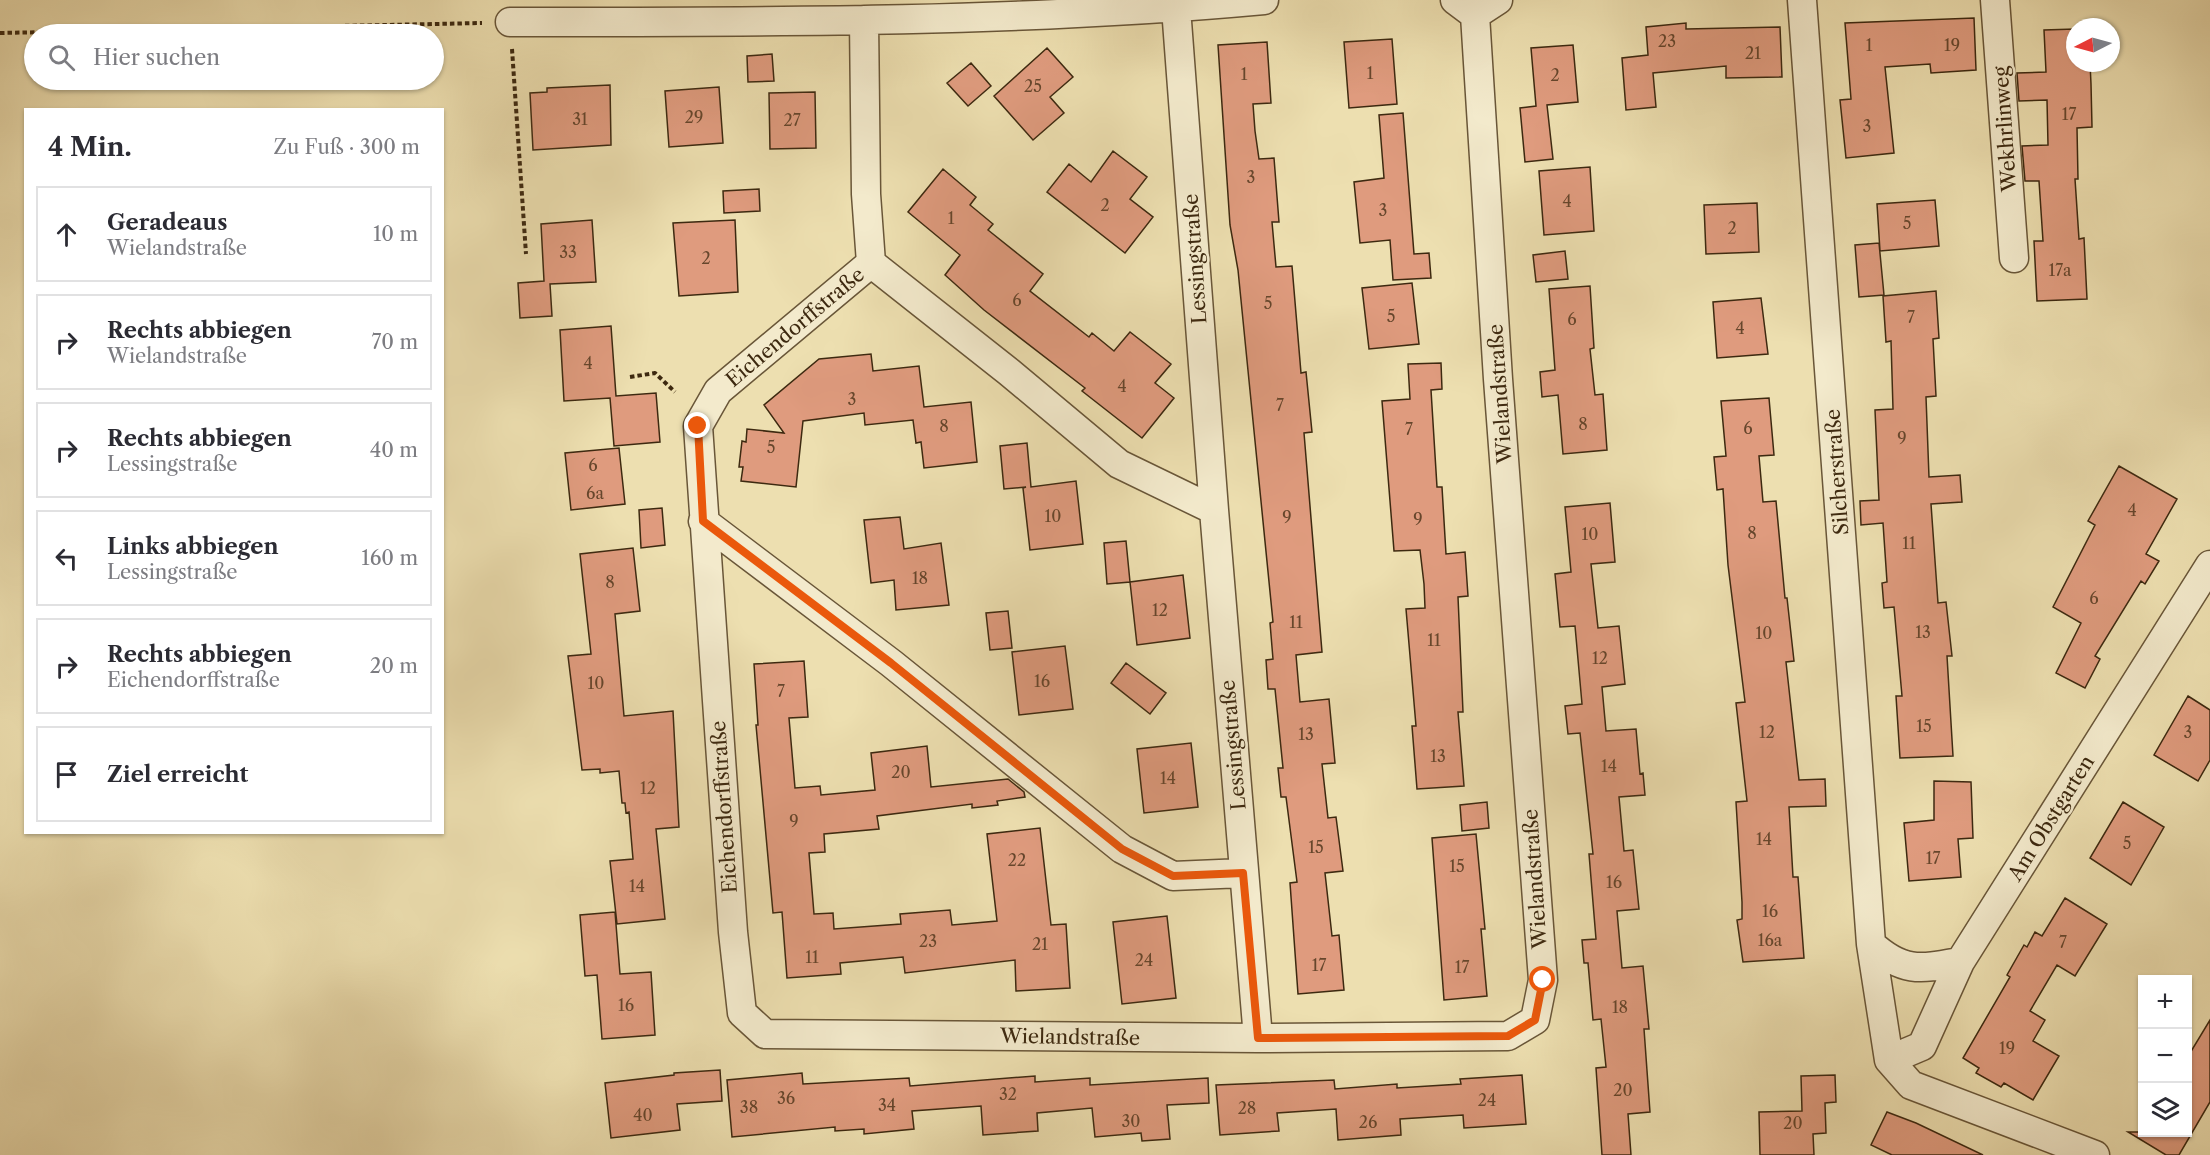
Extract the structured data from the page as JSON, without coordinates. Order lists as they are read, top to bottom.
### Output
{
  "streets": {
    "street": [
      "Wekhrlinweg",
      "Lessingstraße",
      "Eichendorffstraße",
      "Wielandstraße",
      "Silcherstraße",
      "Am Obstgarten"
    ]
  },
  "crossings": [
    ["Lessingstraße", "Wielandstraße"],
    ["Eichendorffstraße", "Wielandstraße"],
    ["Silcherstraße", "Am Obstgarten"]
  ],
  "house_numbers": [
    "23",
    "1",
    "19",
    "21",
    "1",
    "1",
    "2",
    "25",
    "17",
    "29",
    "31",
    "27",
    "3",
    "3",
    "4",
    "2",
    "3",
    "1",
    "5",
    "2",
    "33",
    "2",
    "17a",
    "6",
    "5",
    "5",
    "7",
    "6",
    "4",
    "4",
    "4",
    "3",
    "7",
    "8",
    "8",
    "6",
    "7",
    "9",
    "5",
    "6",
    "6a",
    "4",
    "10",
    "9",
    "9",
    "8",
    "10",
    "11",
    "18",
    "8",
    "6",
    "12",
    "11",
    "13",
    "10",
    "11",
    "12",
    "16",
    "10",
    "7",
    "15",
    "12",
    "3",
    "13",
    "13",
    "14",
    "20",
    "14",
    "12",
    "9",
    "14",
    "5",
    "15",
    "17",
    "22",
    "15",
    "16",
    "14",
    "16",
    "16a",
    "23",
    "7",
    "21",
    "11",
    "24",
    "17",
    "17",
    "16",
    "18",
    "19",
    "20",
    "32",
    "36",
    "24",
    "34",
    "38",
    "28",
    "40",
    "30",
    "26",
    "20"
  ],
  "north": "left",
  "page": {
    "search": "Hier suchen",
    "heading": ["4 Min.", "Zu Fuß · 300 m"],
    "list": [
      ["Geradeaus", "Wielandstraße", "10 m"],
      ["Rechts abbiegen", "Wielandstraße", "70 m"],
      ["Rechts abbiegen", "Lessingstraße", "40 m"],
      ["Links abbiegen", "Lessingstraße", "160 m"],
      ["Rechts abbiegen", "Eichendorffstraße", "20 m"],
      "Ziel erreicht"
    ],
    "map_buttons": ["+", "−"]
  }
}
